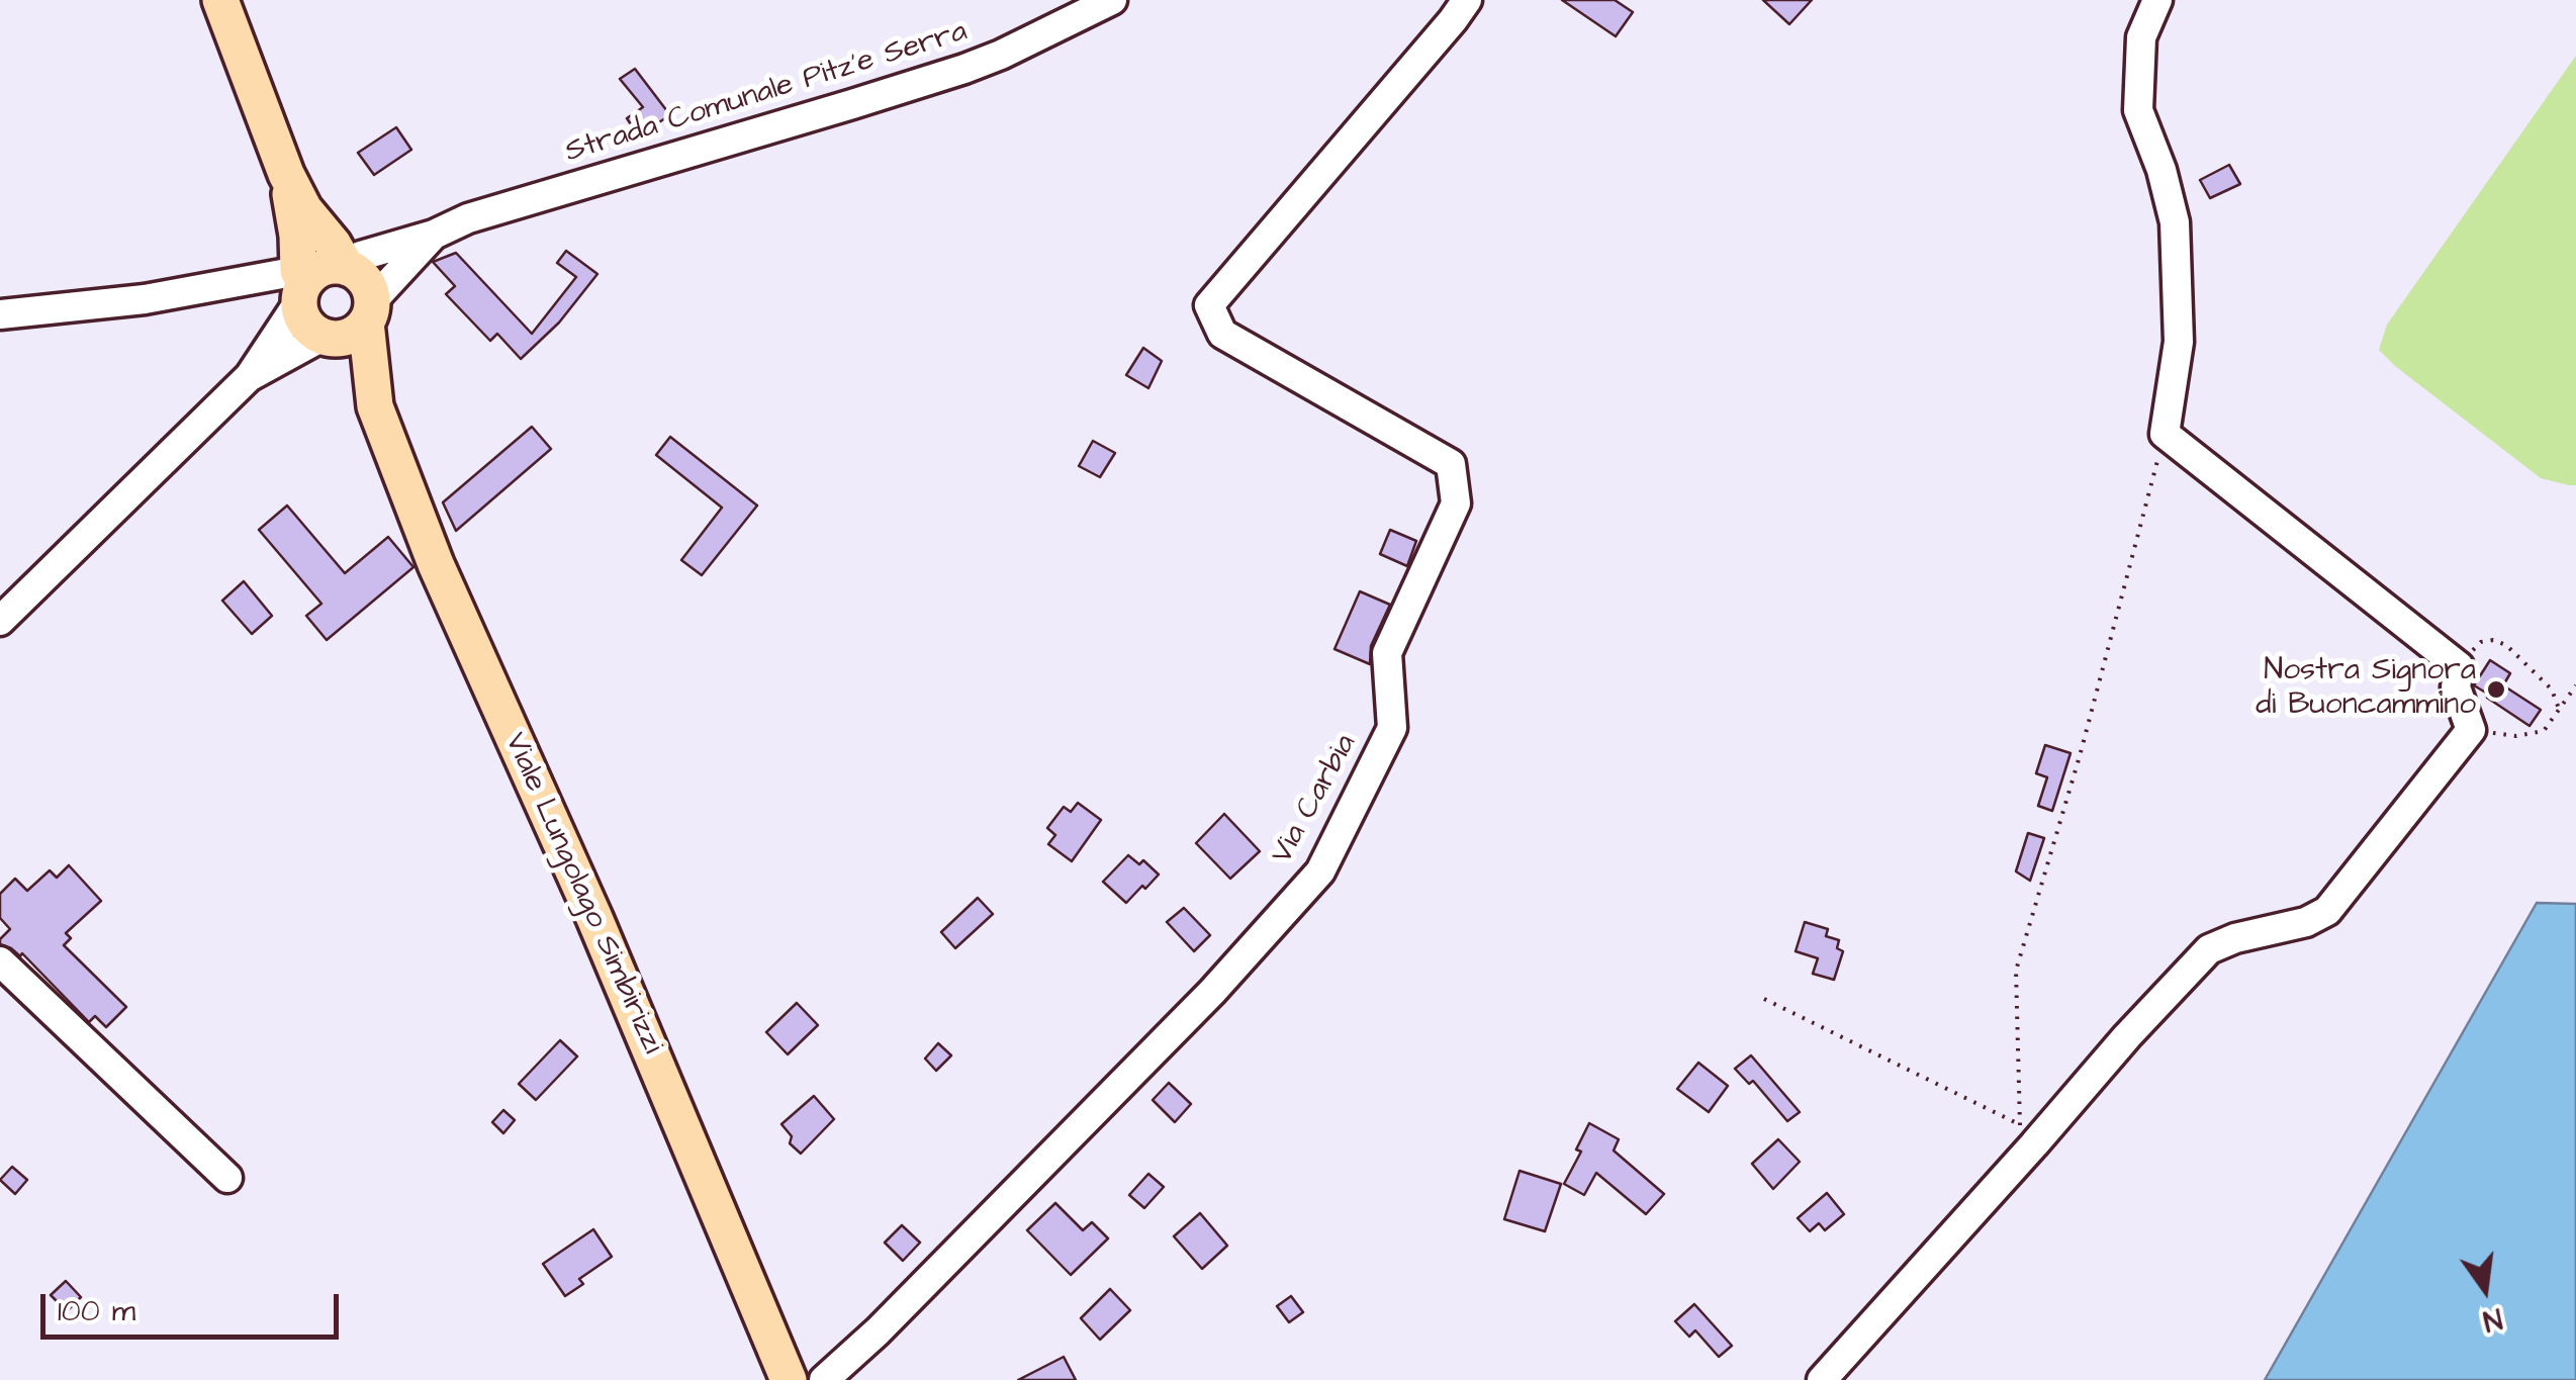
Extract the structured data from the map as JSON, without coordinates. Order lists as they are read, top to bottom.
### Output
{
  "streets": {
    "main road": ["Viale Lungolago Simbirizzi"],
    "street": ["Strada Comunale Pitz'e Serra", "Via Carbia"]
  },
  "crossings": [
    ["Strada Comunale Pitz'e Serra", "Viale Lungolago Simbirizzi"]
  ],
  "places": ["Nostra Signora di Buoncammino"],
  "scale_bar": "100 m",
  "north": "bottom"
}
